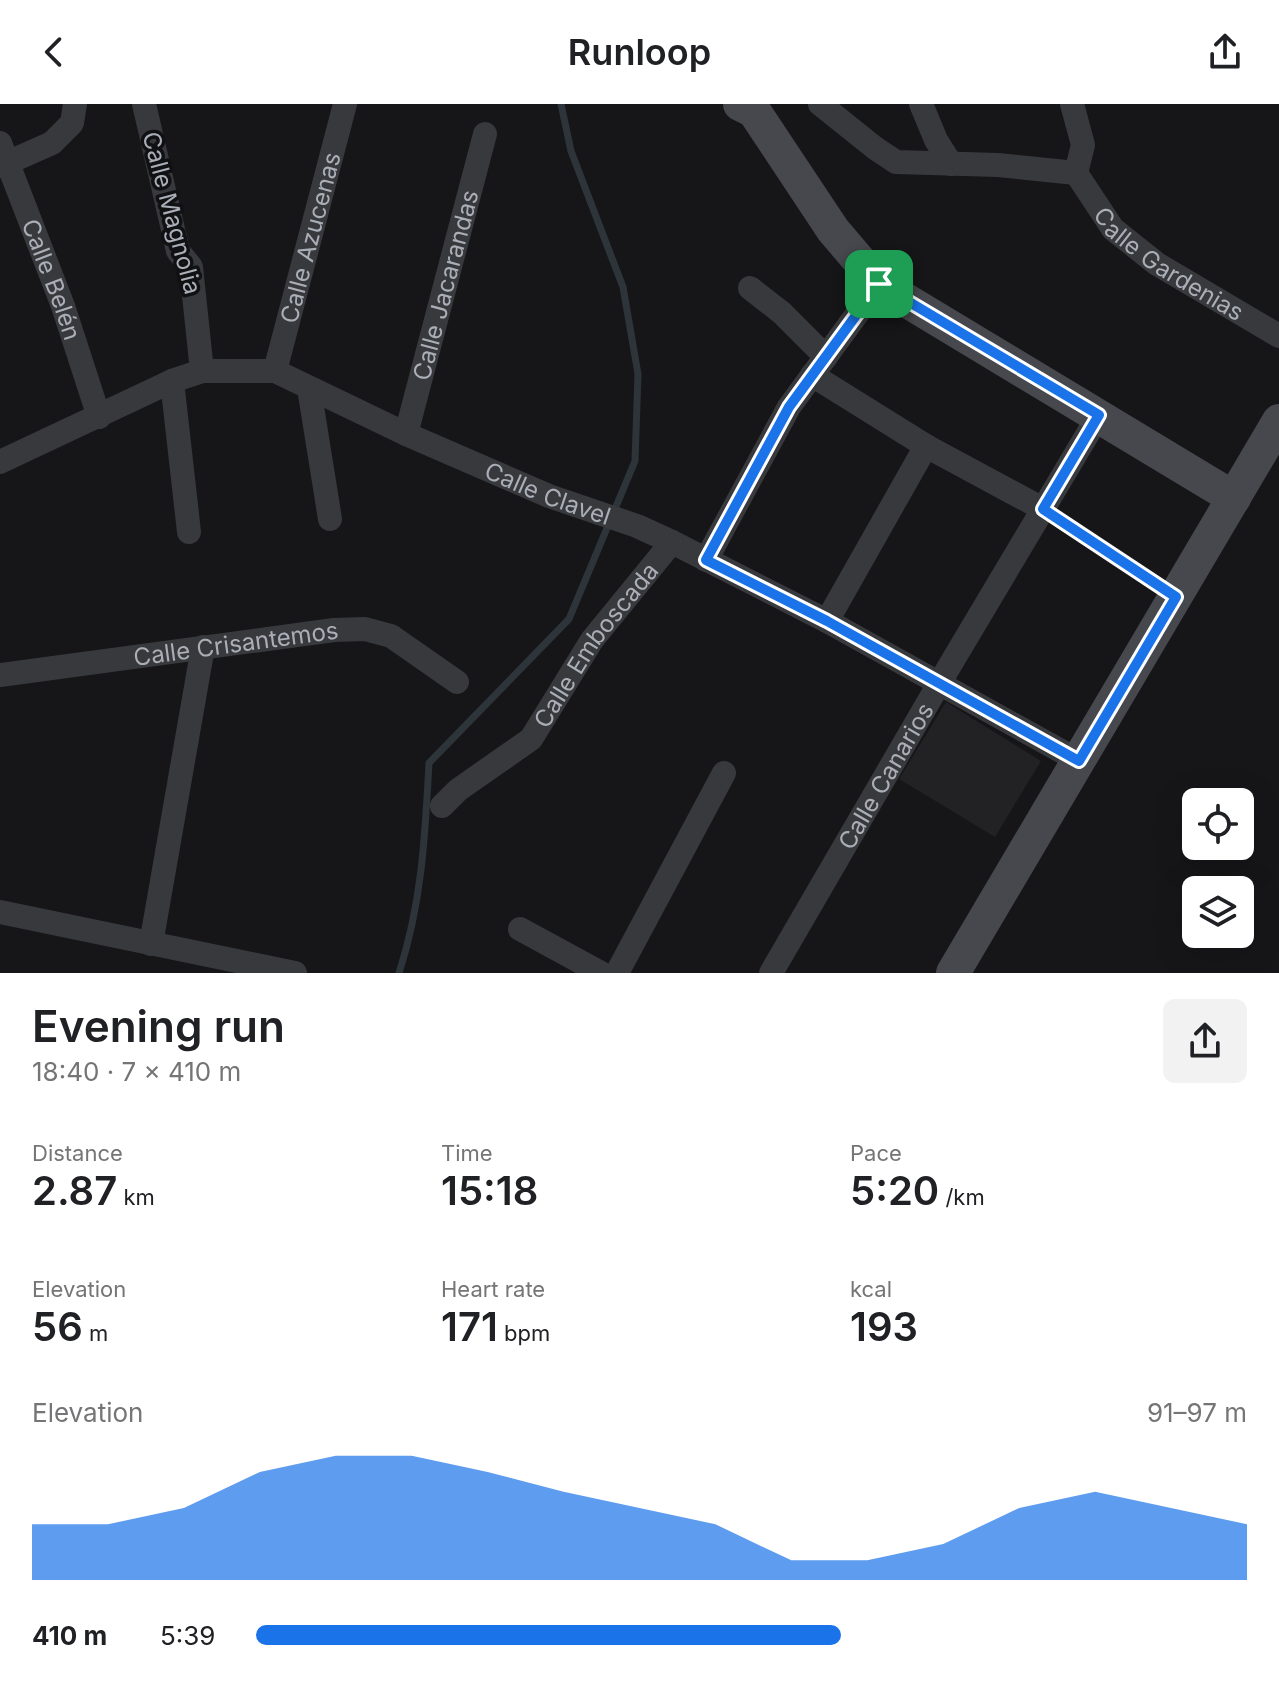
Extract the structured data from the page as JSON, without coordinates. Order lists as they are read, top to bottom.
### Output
{
  "streets": {
    "street": [
      "Calle Magnolia",
      "Calle Azucenas",
      "Calle Gardenias",
      "Calle Belén",
      "Calle Jacarandas",
      "Calle Clavel",
      "Calle Crisantemos",
      "Calle Emboscada",
      "Calle Canarios"
    ]
  },
  "crossings": [
    ["Calle Magnolia", "Calle Clavel"],
    ["Calle Azucenas", "Calle Clavel"],
    ["Calle Belén", "Calle Clavel"],
    ["Calle Jacarandas", "Calle Clavel"],
    ["Calle Clavel", "Calle Emboscada"],
    ["Calle Clavel", "Calle Canarios"]
  ],
  "page": {
    "header": "Runloop",
    "heading": ["Evening run", "18:40 · 7 × 410 m"],
    "stats": [
      ["Distance", "2.87 km"],
      ["Time", "15:18"],
      ["Pace", "5:20 /km"],
      ["Elevation", "56 m"],
      ["Heart rate", "171 bpm"],
      ["kcal", "193"]
    ],
    "chart": ["Elevation", "91–97 m"],
    "list": [
      {
        "name": "410 m",
        "note": "5:39"
      }
    ]
  }
}
